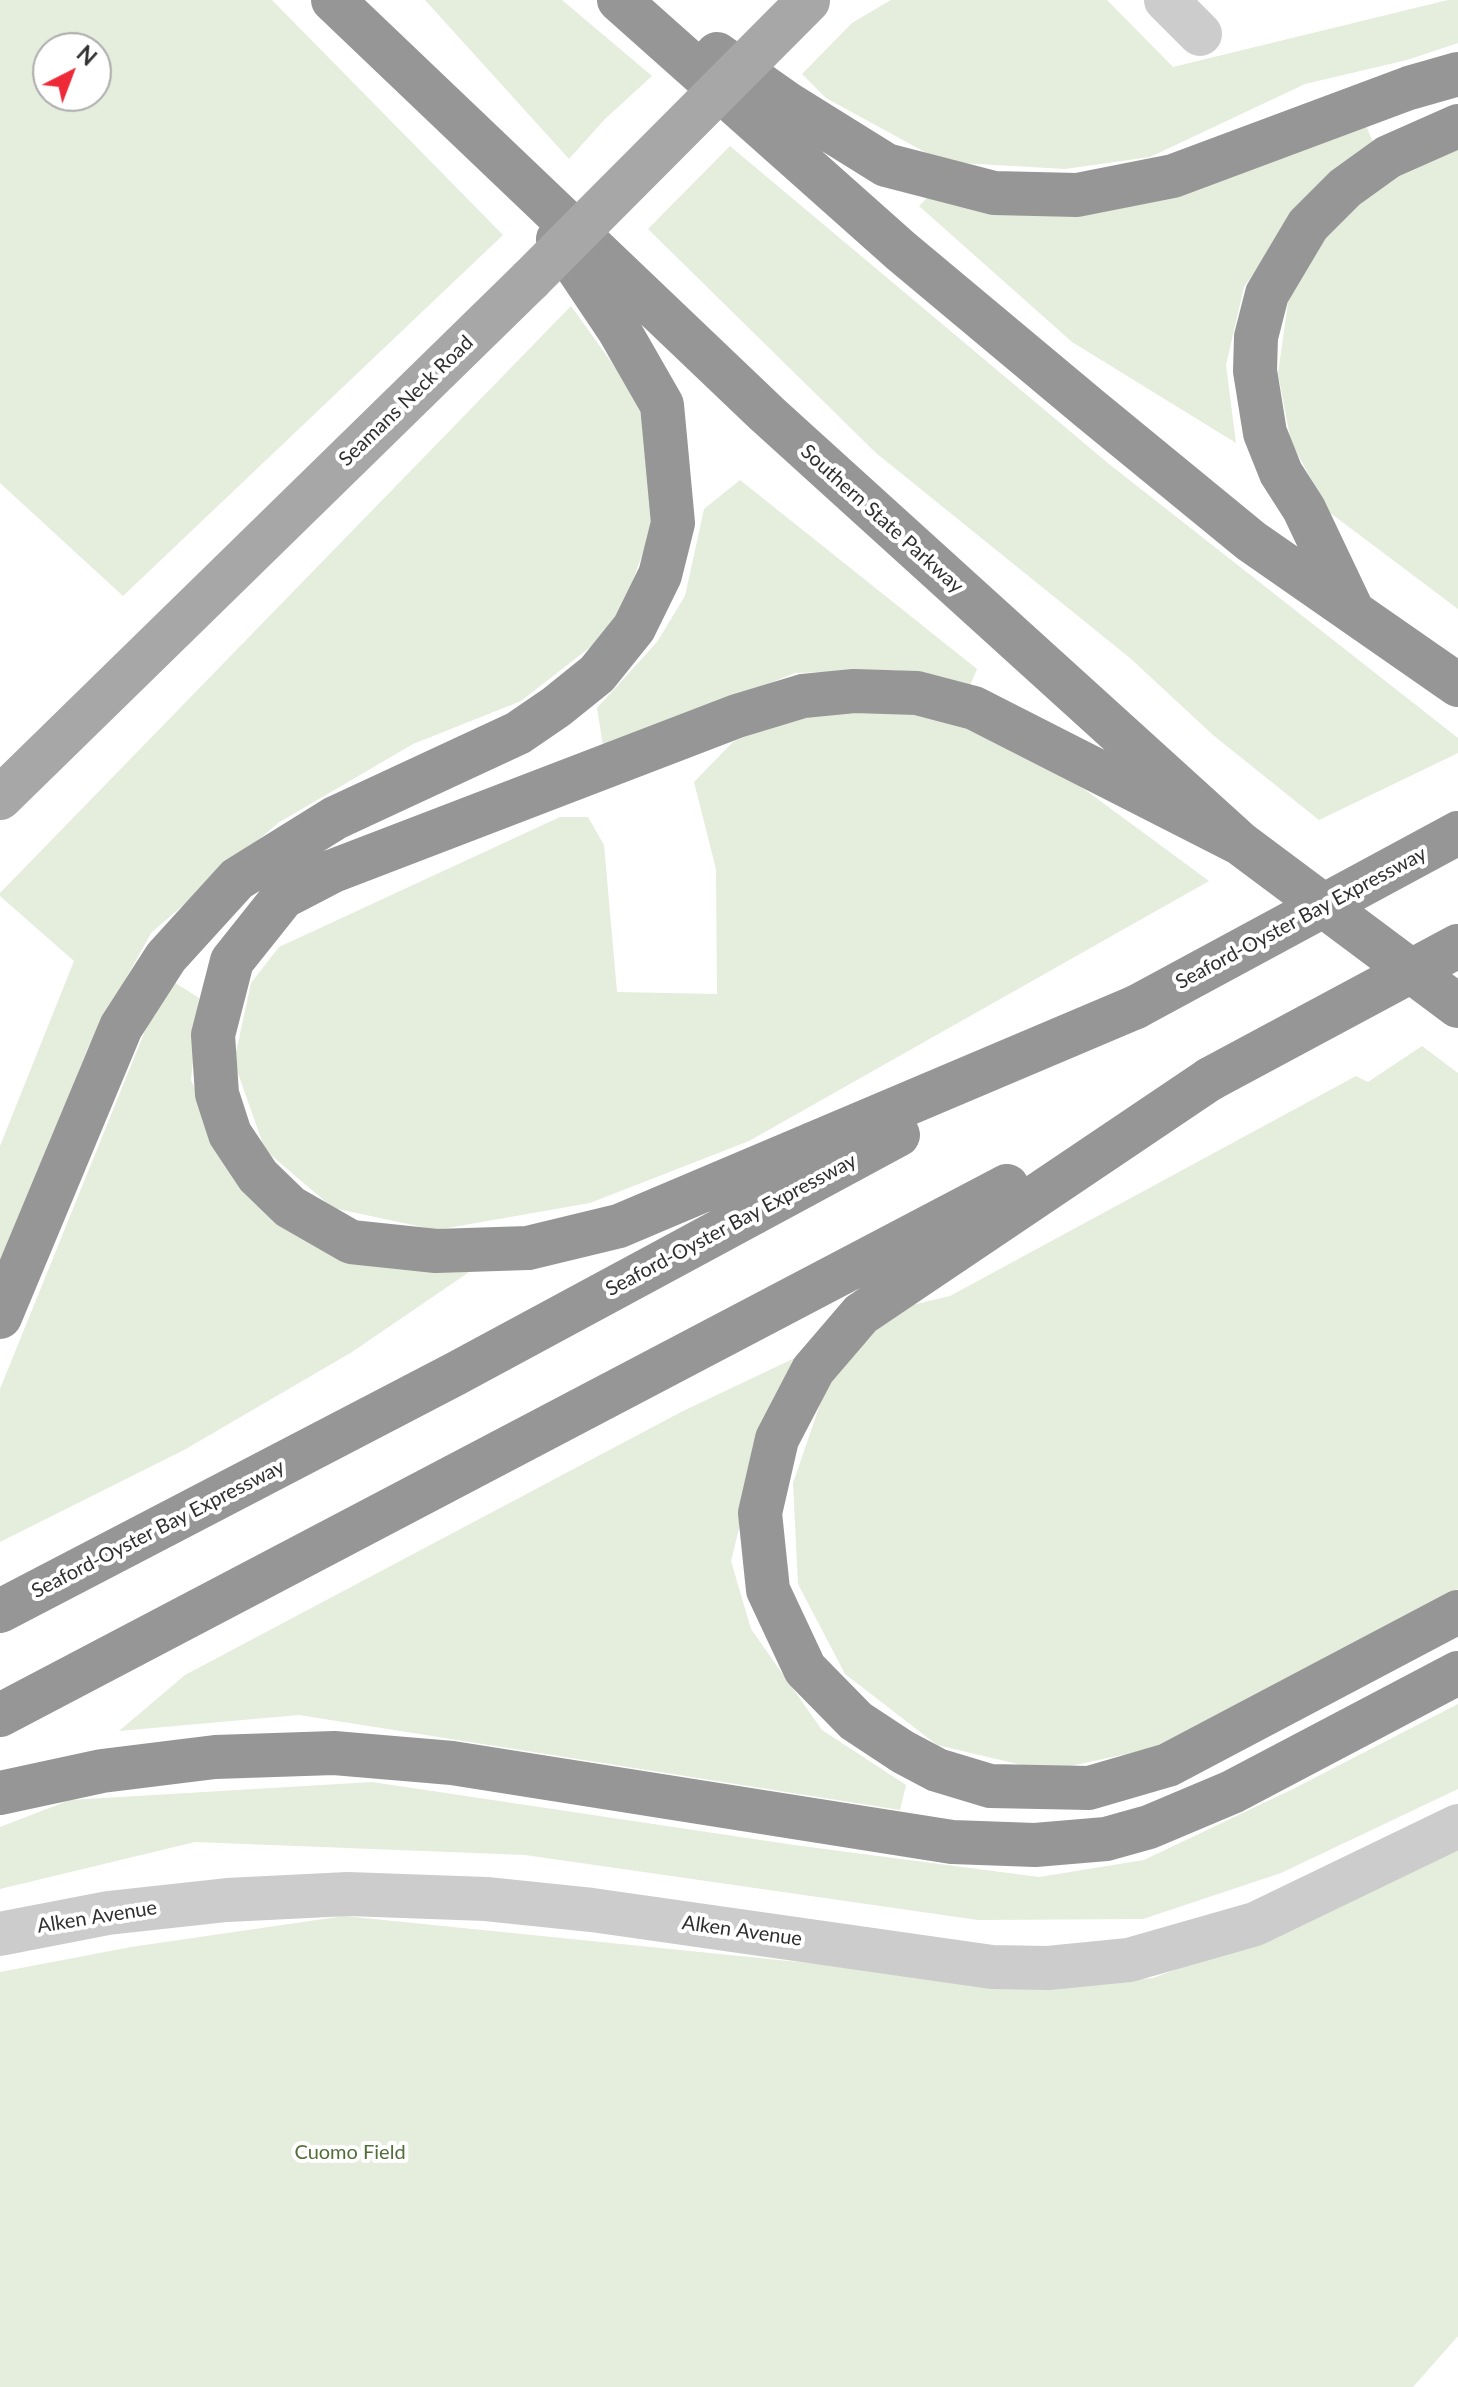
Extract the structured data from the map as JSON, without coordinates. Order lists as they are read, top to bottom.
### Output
{
  "streets": {
    "highway": ["Southern State Parkway", "Seaford-Oyster Bay Expressway"],
    "main road": ["Seamans Neck Road"],
    "street": ["Alken Avenue"]
  },
  "parks": ["Cuomo Field"],
  "north": "top right"
}
